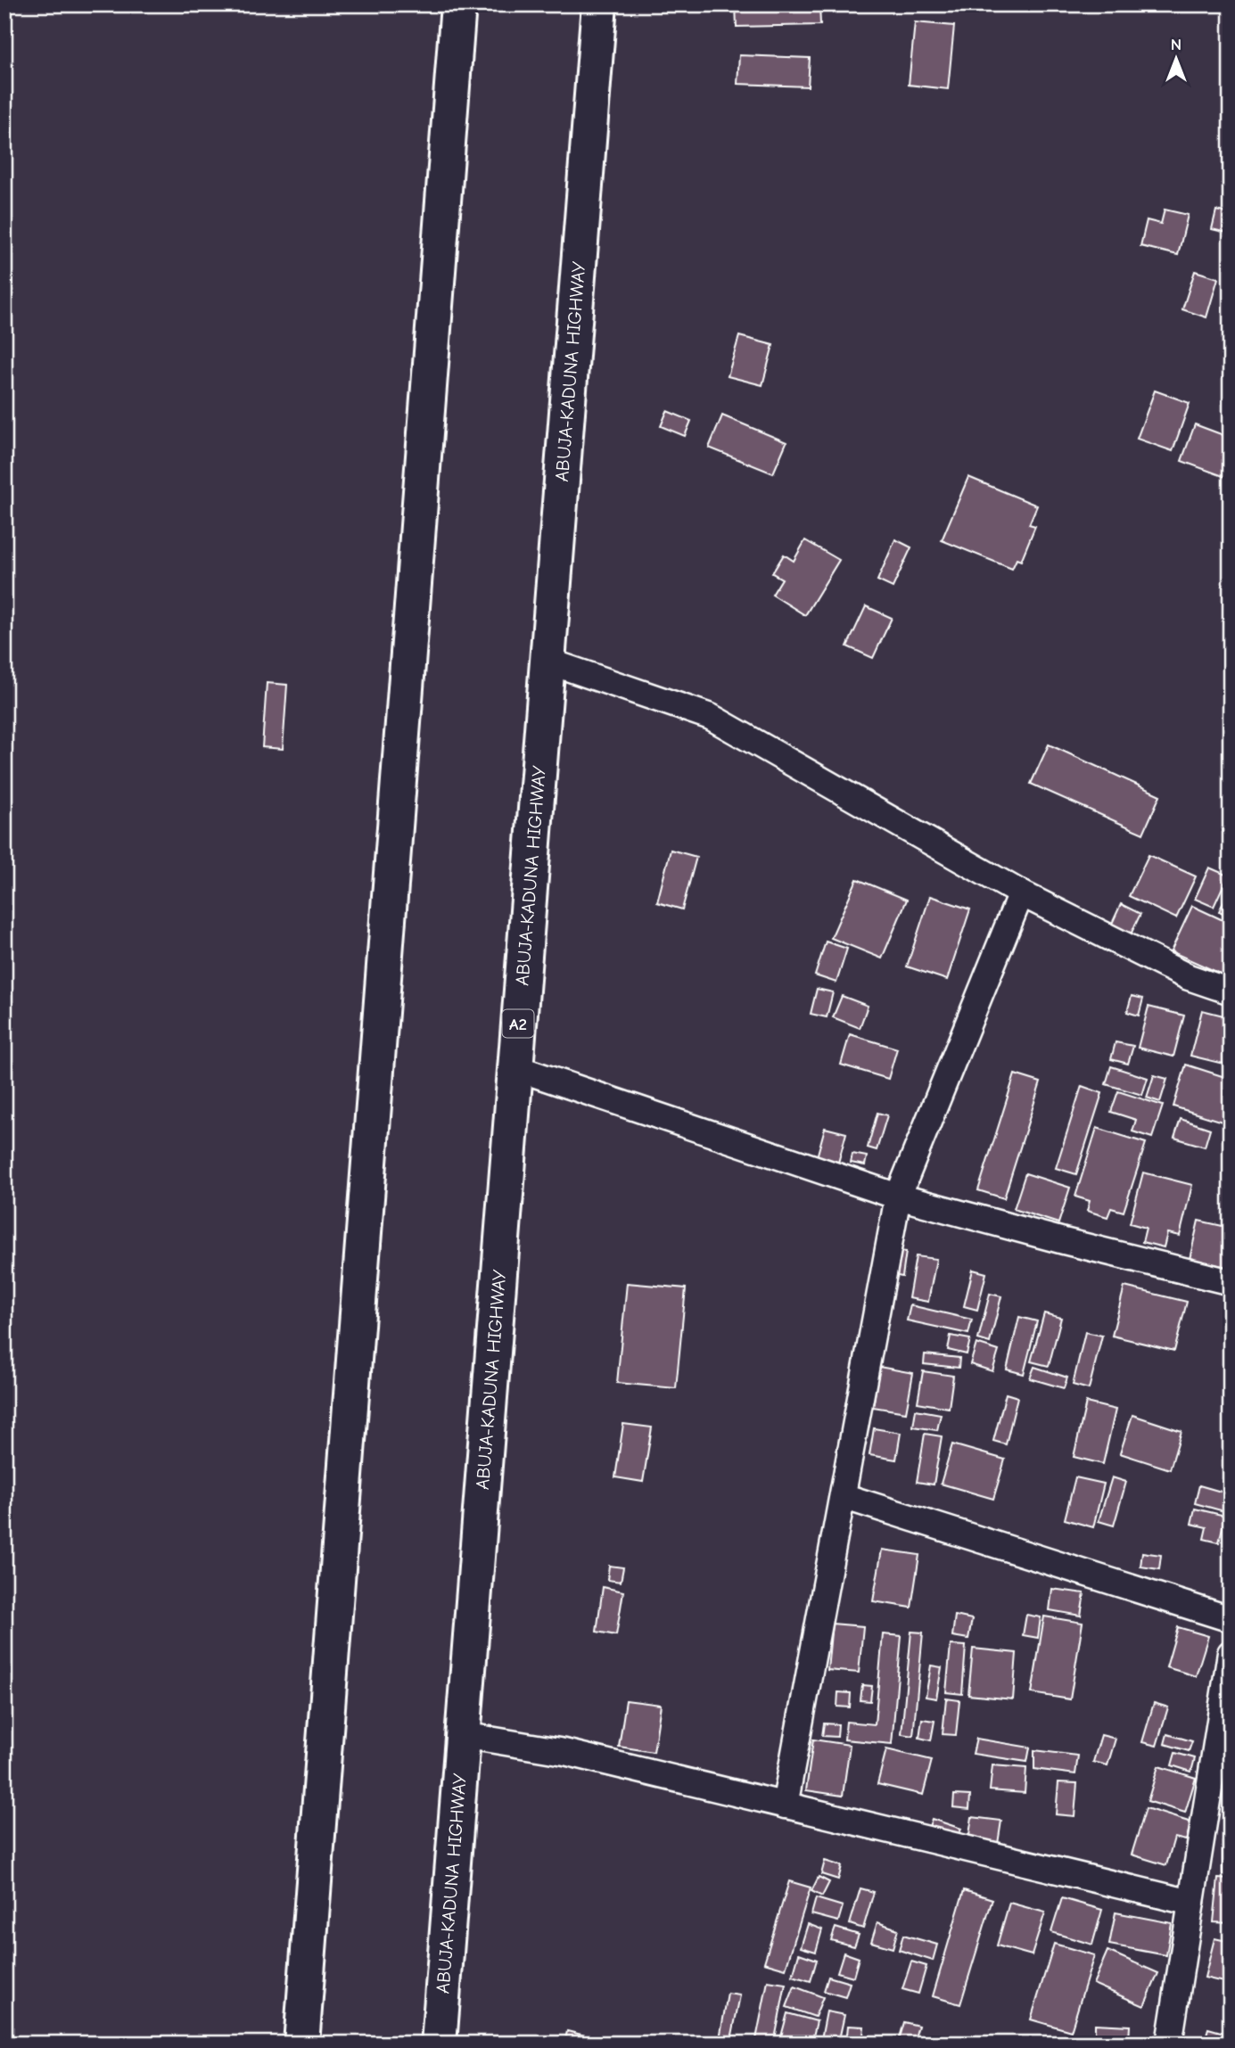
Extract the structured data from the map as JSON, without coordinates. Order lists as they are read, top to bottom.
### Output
{
  "streets": {
    "highway": ["ABUJA-KADUNA HIGHWAY", "A2"]
  },
  "north": "top"
}
